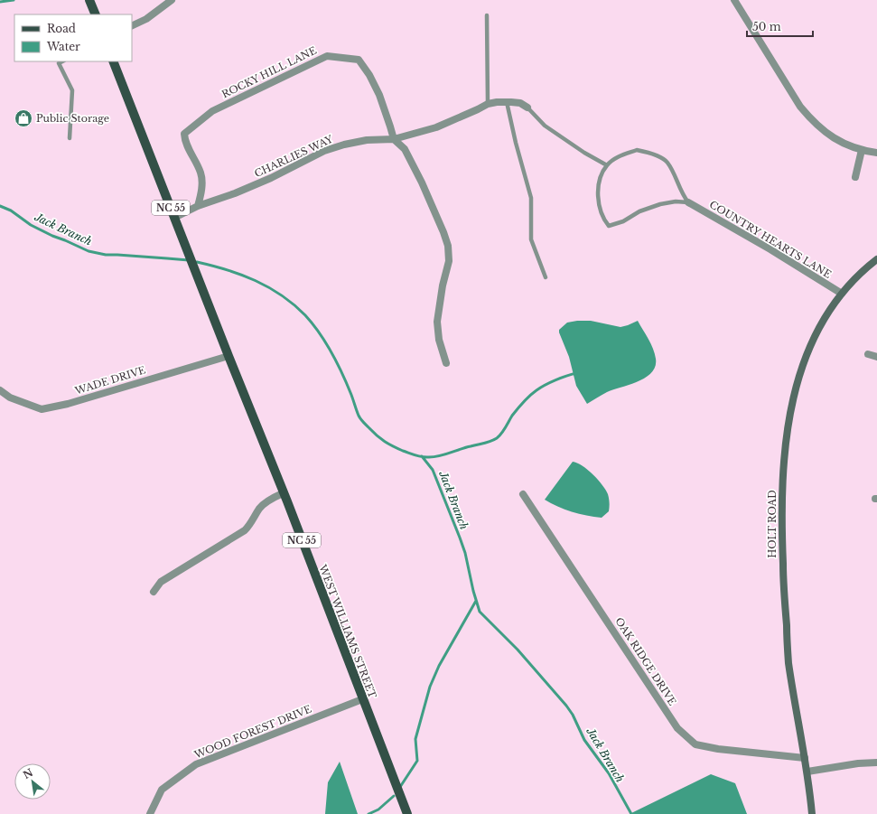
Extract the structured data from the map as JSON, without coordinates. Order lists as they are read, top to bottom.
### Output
{
  "streets": {
    "main road": ["NC 55", "WEST WILLIAMS STREET"],
    "street": [
      "ROCKY HILL LANE",
      "CHARLIES WAY",
      "COUNTRY HEARTS LANE",
      "WADE DRIVE",
      "HOLT ROAD",
      "OAK RIDGE DRIVE",
      "WOOD FOREST DRIVE"
    ]
  },
  "crossings": [
    ["ROCKY HILL LANE", "CHARLIES WAY"],
    ["CHARLIES WAY", "NC 55"],
    ["NC 55", "WADE DRIVE"],
    ["NC 55", "WEST WILLIAMS STREET"],
    ["COUNTRY HEARTS LANE", "HOLT ROAD"],
    ["WADE DRIVE", "WEST WILLIAMS STREET"],
    ["HOLT ROAD", "OAK RIDGE DRIVE"],
    ["WEST WILLIAMS STREET", "WOOD FOREST DRIVE"]
  ],
  "water": ["Jack Branch"],
  "places": {
    "shop": ["Public Storage"]
  },
  "legend": ["Road", "Water"],
  "scale_bar": "50 m",
  "north": "top left"
}
